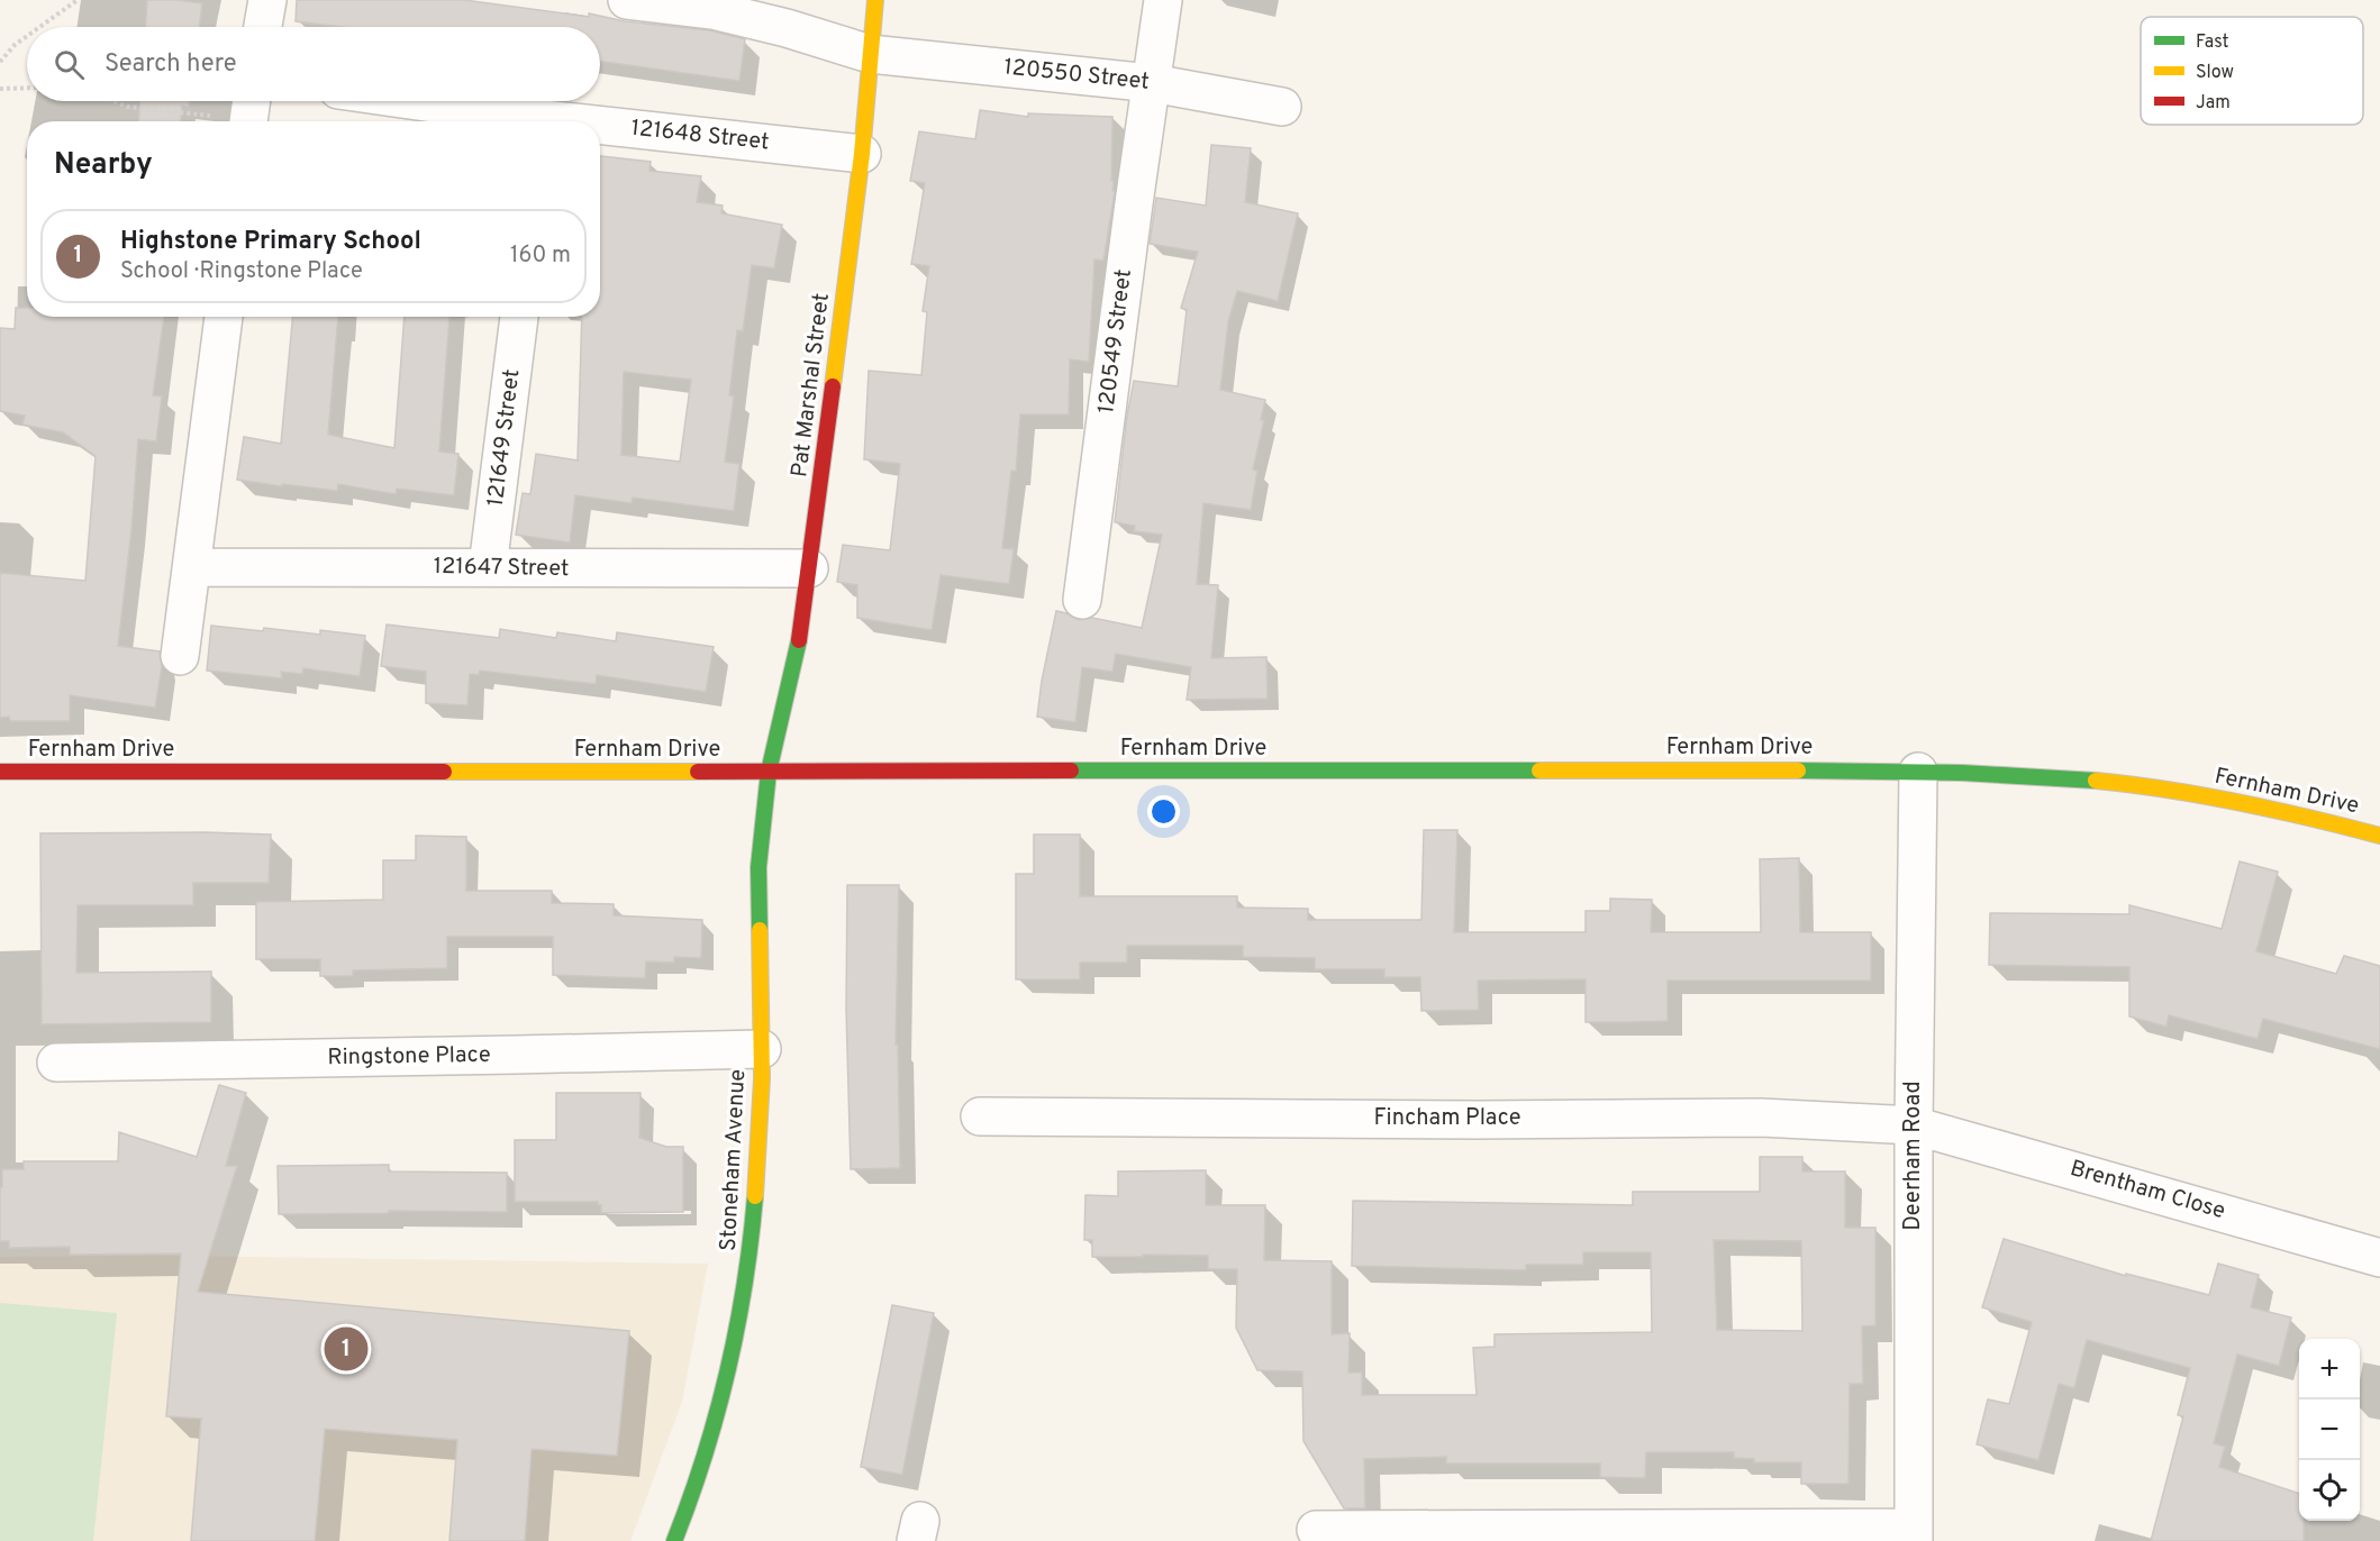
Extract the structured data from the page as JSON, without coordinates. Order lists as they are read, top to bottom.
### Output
{
  "streets": {
    "street": [
      "120550 Street",
      "121648 Street",
      "120549 Street",
      "Pat Marshal Street",
      "121649 Street",
      "121647 Street",
      "Fernham Drive",
      "Ringstone Place",
      "Fincham Place",
      "Deerham Road",
      "Stoneham Avenue",
      "Brentham Close"
    ]
  },
  "crossings": [
    ["120550 Street", "120549 Street"],
    ["120550 Street", "Pat Marshal Street"],
    ["121648 Street", "Pat Marshal Street"],
    ["Pat Marshal Street", "121647 Street"],
    ["Pat Marshal Street", "Fernham Drive"],
    ["Pat Marshal Street", "Stoneham Avenue"],
    ["121649 Street", "121647 Street"],
    ["Fernham Drive", "Deerham Road"],
    ["Fernham Drive", "Stoneham Avenue"],
    ["Ringstone Place", "Stoneham Avenue"],
    ["Fincham Place", "Deerham Road"],
    ["Fincham Place", "Brentham Close"],
    ["Deerham Road", "Brentham Close"]
  ],
  "legend": ["Fast", "Slow", "Jam"],
  "page": {
    "search": "Search here",
    "heading": "Nearby",
    "list": [
      {
        "mark": "1",
        "name": "Highstone Primary School",
        "note": "School · Ringstone Place",
        "value": "160 m"
      }
    ],
    "pins": "1",
    "map_buttons": ["+", "−"]
  }
}
